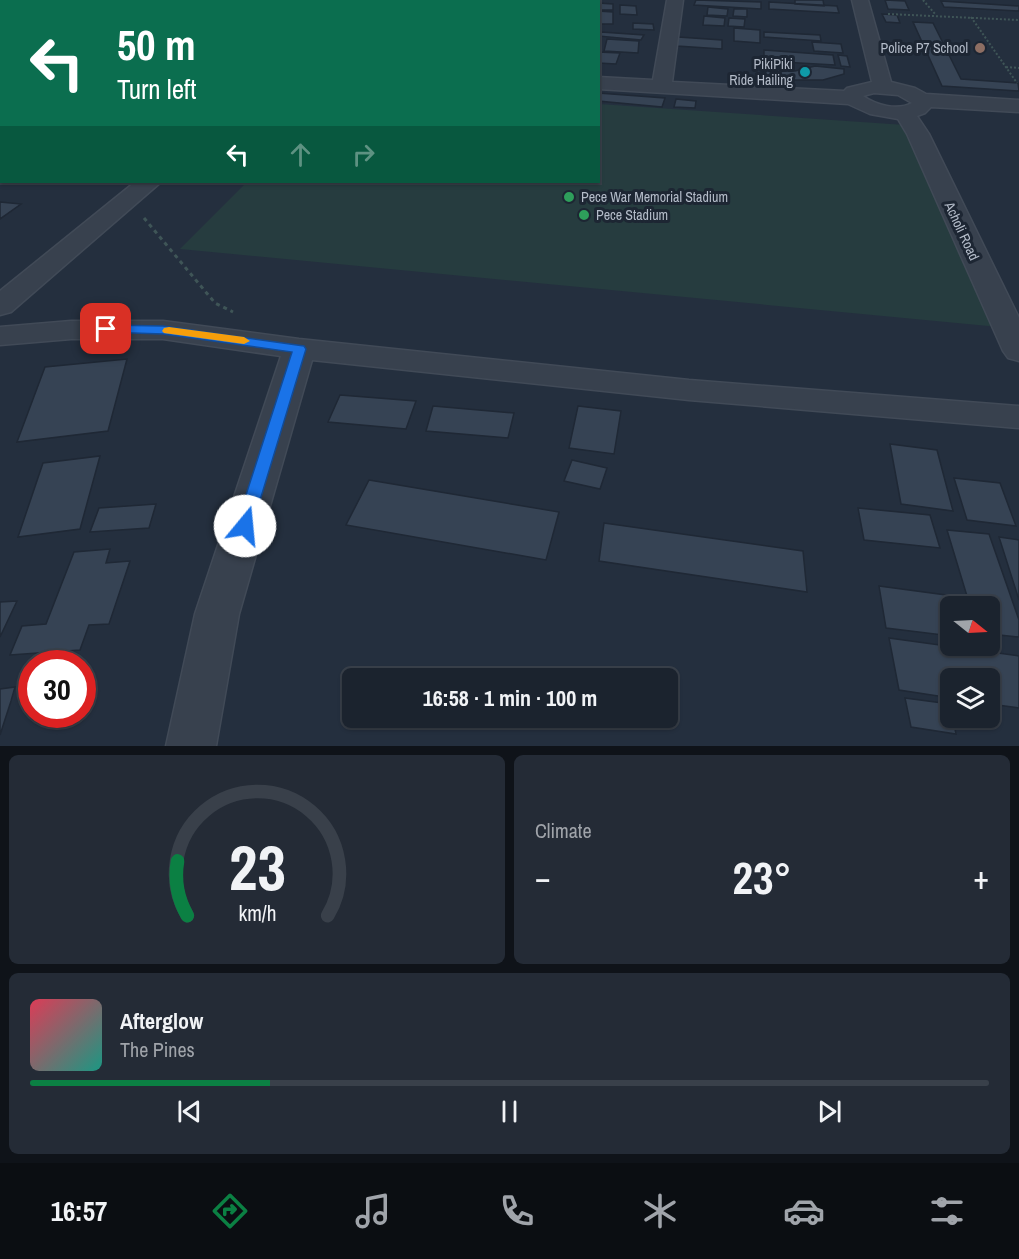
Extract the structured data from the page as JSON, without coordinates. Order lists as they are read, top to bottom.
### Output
{
  "streets": {
    "street": ["Acholi Road"]
  },
  "places": [
    "Police P7 School",
    "PikiPiki Ride Hailing",
    "Pece War Memorial Stadium",
    "Pece Stadium"
  ],
  "north": "right",
  "page": {
    "turn": ["50 m", "Turn left"],
    "limit": "30",
    "trip": "16:58 · 1 min · 100 m",
    "tile": "Climate",
    "heat": ["−", "23°", "+"],
    "song": ["Afterglow", "The Pines"],
    "tabs": "16:57",
    "gauge": ["23", "km/h"]
  }
}
